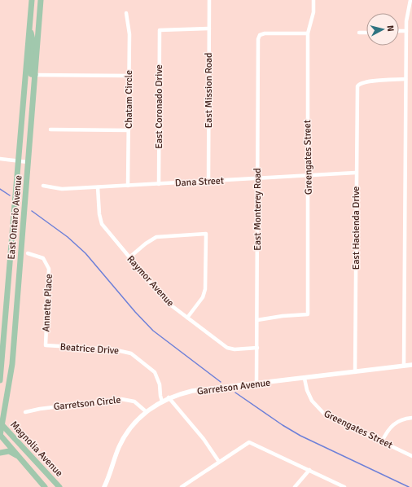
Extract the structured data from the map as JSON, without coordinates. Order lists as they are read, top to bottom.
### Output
{
  "streets": {
    "main road": ["East Ontario Avenue", "Magnolia Avenue"],
    "street": [
      "East Mission Road",
      "Chatam Circle",
      "East Coronado Drive",
      "Greengates Street",
      "Dana Street",
      "East Monterey Road",
      "East Hacienda Drive",
      "Raymor Avenue",
      "Annette Place",
      "Beatrice Drive",
      "Garretson Avenue",
      "Garretson Circle"
    ]
  },
  "crossings": [
    ["East Mission Road", "East Coronado Drive"],
    ["East Mission Road", "Dana Street"],
    ["Chatam Circle", "Dana Street"],
    ["East Coronado Drive", "Dana Street"],
    ["Greengates Street", "Dana Street"],
    ["Greengates Street", "East Monterey Road"],
    ["Greengates Street", "Garretson Avenue"],
    ["Dana Street", "East Monterey Road"],
    ["Dana Street", "East Hacienda Drive"],
    ["Dana Street", "Raymor Avenue"],
    ["East Monterey Road", "Raymor Avenue"],
    ["East Monterey Road", "Garretson Avenue"],
    ["East Ontario Avenue", "Magnolia Avenue"],
    ["East Hacienda Drive", "Garretson Avenue"],
    ["Annette Place", "Beatrice Drive"],
    ["Beatrice Drive", "Garretson Avenue"],
    ["Garretson Avenue", "Garretson Circle"]
  ],
  "north": "right"
}
